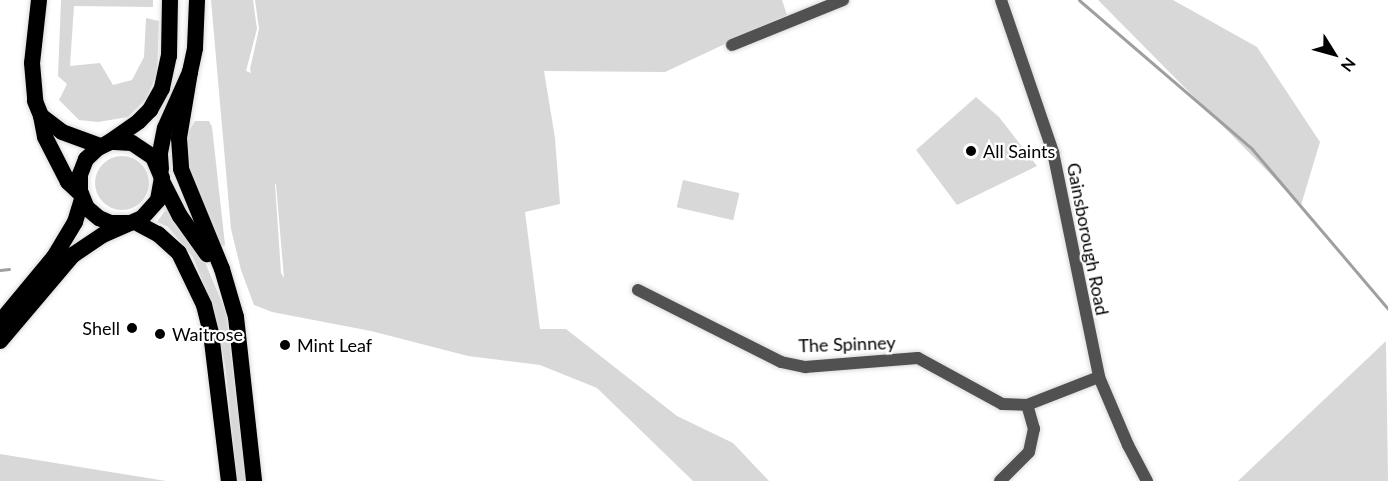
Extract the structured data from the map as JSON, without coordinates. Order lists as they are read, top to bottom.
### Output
{
  "streets": {
    "street": ["Gainsborough Road", "The Spinney"]
  },
  "crossings": [
    ["Gainsborough Road", "The Spinney"]
  ],
  "places": [
    "All Saints",
    "Shell",
    "Waitrose",
    "Mint Leaf"
  ],
  "north": "bottom right"
}
